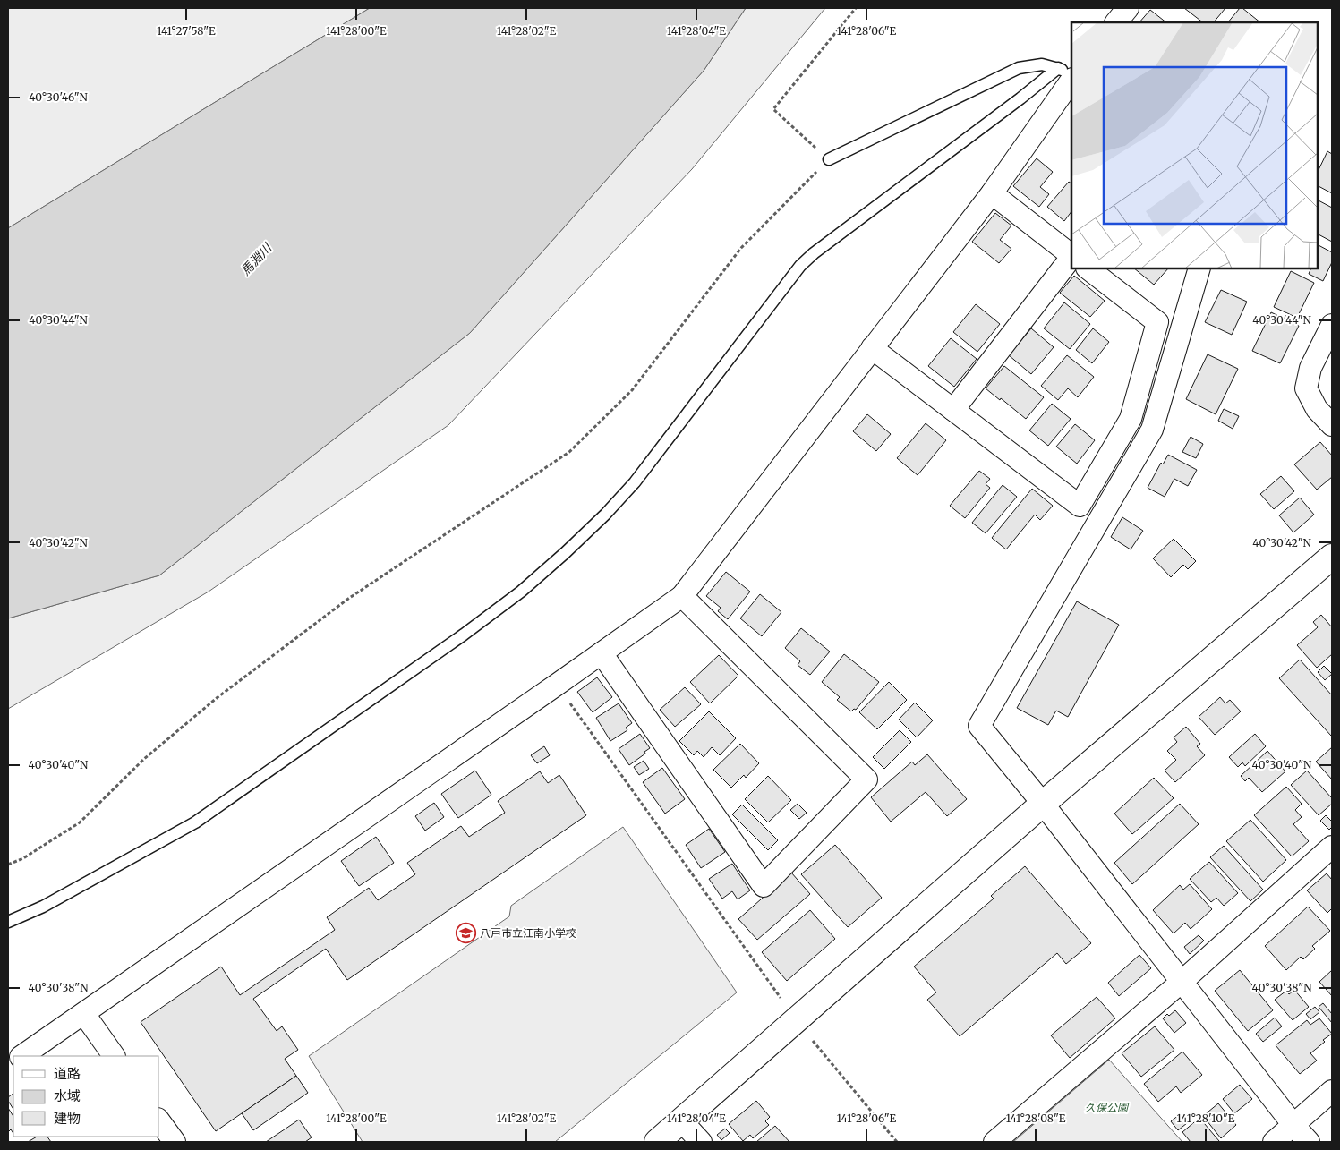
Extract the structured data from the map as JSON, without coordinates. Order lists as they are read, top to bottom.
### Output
{
  "water": ["馬淵川"],
  "parks": ["久保公園"],
  "places": {
    "school or university": ["八戸市立江南小学校"]
  },
  "legend": ["道路", "水域", "建物"],
  "coordinates": [
    "141°27'58\"E",
    "141°28'00\"E",
    "141°28'02\"E",
    "141°28'04\"E",
    "141°28'06\"E",
    "40°30'46\"N",
    "40°30'44\"N",
    "40°30'42\"N",
    "40°30'40\"N",
    "40°30'38\"N",
    "141°28'08\"E",
    "141°28'10\"E"
  ]
}
